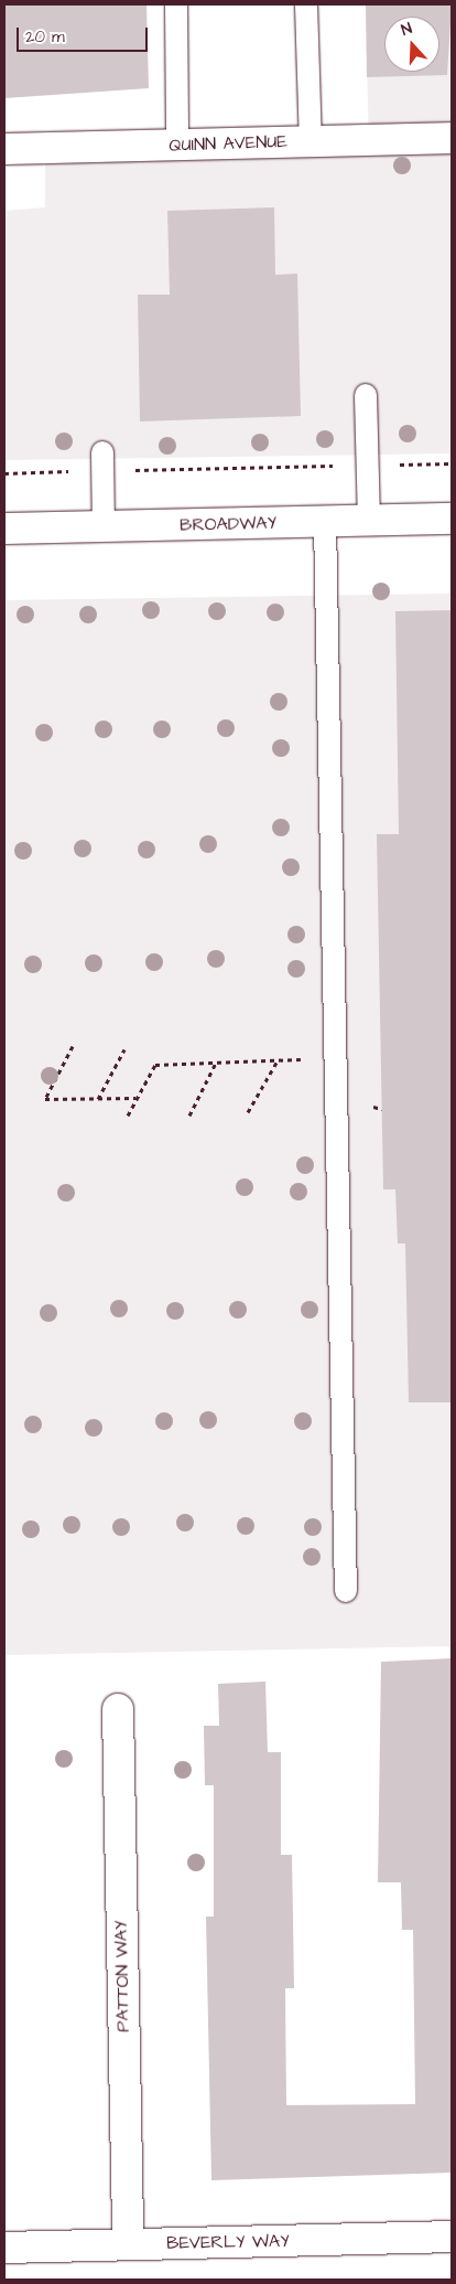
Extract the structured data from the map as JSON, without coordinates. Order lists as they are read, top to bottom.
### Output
{
  "streets": {
    "street": [
      "QUINN AVENUE",
      "BROADWAY",
      "PATTON WAY",
      "BEVERLY WAY"
    ]
  },
  "crossings": [
    ["PATTON WAY", "BEVERLY WAY"]
  ],
  "scale_bar": "20 m",
  "north": "top"
}
